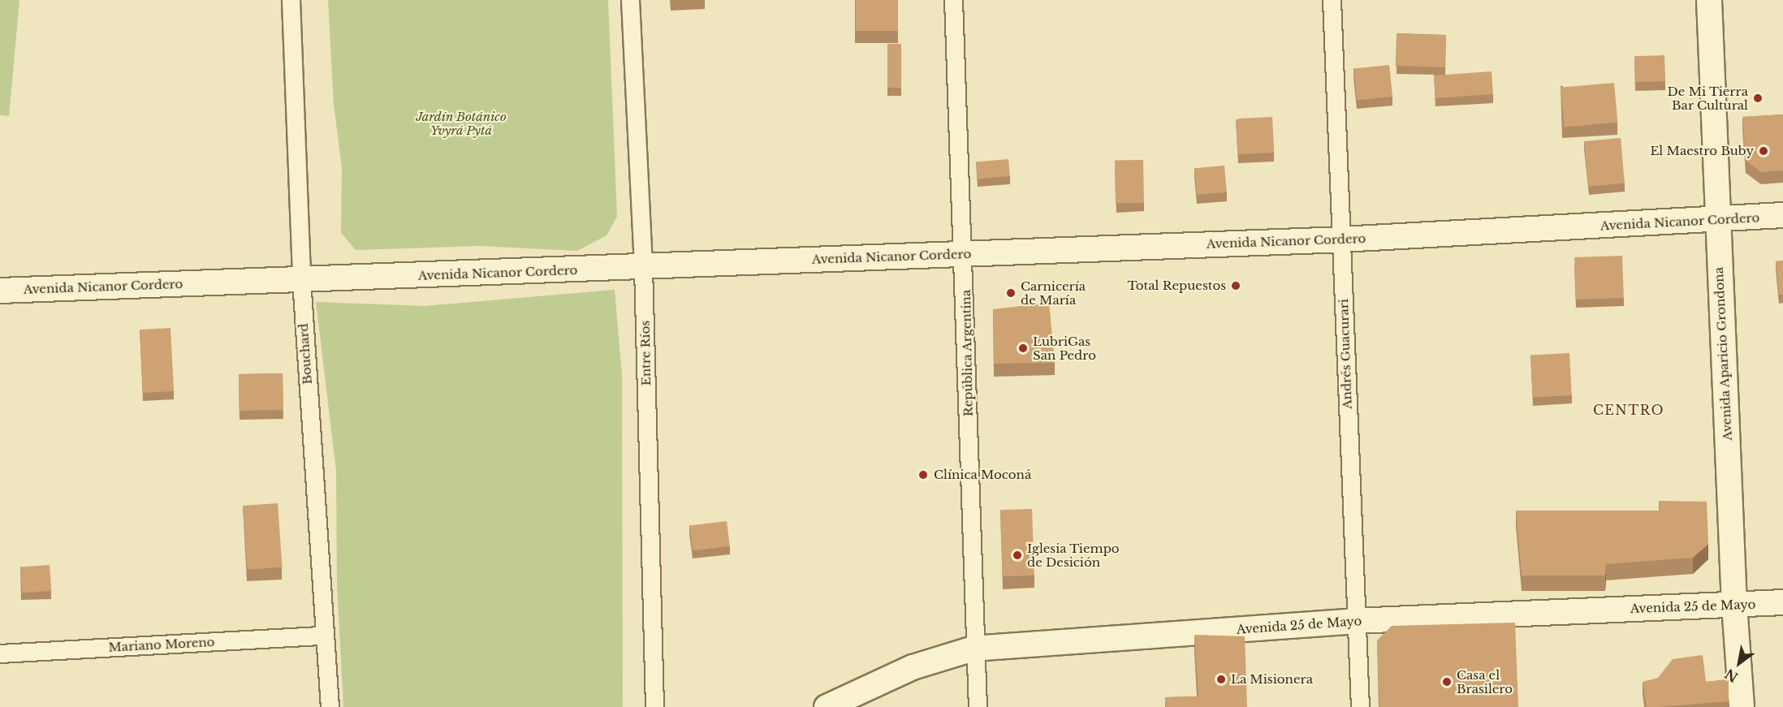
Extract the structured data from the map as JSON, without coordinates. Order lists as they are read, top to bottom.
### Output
{
  "streets": {
    "main road": ["Avenida Nicanor Cordero", "Avenida Aparicio Grondona", "Avenida 25 de Mayo"],
    "street": [
      "Entre Ríos",
      "República Argentina",
      "Bouchard",
      "Andrés Guacurari",
      "Mariano Moreno"
    ]
  },
  "crossings": [
    ["Avenida Nicanor Cordero", "Entre Ríos"],
    ["Avenida Nicanor Cordero", "República Argentina"],
    ["Avenida Nicanor Cordero", "Bouchard"],
    ["Avenida Nicanor Cordero", "Andrés Guacurari"],
    ["Avenida Nicanor Cordero", "Avenida Aparicio Grondona"],
    ["República Argentina", "Avenida 25 de Mayo"],
    ["Bouchard", "Mariano Moreno"],
    ["Andrés Guacurari", "Avenida 25 de Mayo"],
    ["Avenida Aparicio Grondona", "Avenida 25 de Mayo"]
  ],
  "districts": ["CENTRO"],
  "parks": ["Jardín Botánico Yvyrá Pytá"],
  "places": [
    "De Mi Tierra Bar Cultural",
    "El Maestro Buby",
    "Total Repuestos",
    "Carnicería de María",
    "LubriGas San Pedro",
    "Clínica Moconá",
    "Iglesia Tiempo de Desición",
    "La Misionera",
    "Casa el Brasilero"
  ],
  "north": "bottom left"
}
